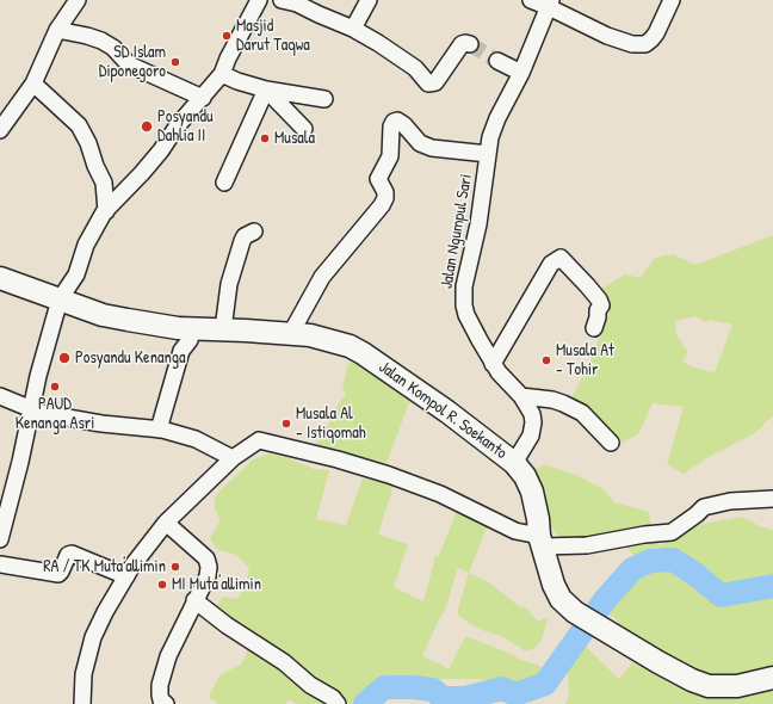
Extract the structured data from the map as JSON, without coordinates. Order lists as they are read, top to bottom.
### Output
{
  "streets": {
    "main road": ["Jalan Kompol R. Soekanto"],
    "street": ["Jalan Ngumpul Sari"]
  },
  "crossings": [
    ["Jalan Ngumpul Sari", "Jalan Kompol R. Soekanto"]
  ],
  "places": [
    "Masjid Darut Taqwa",
    "SD Islam Diponegoro",
    "Posyandu Dahlia II",
    "Musala",
    "Posyandu Kenanga",
    "Musala At - Tohir",
    "PAUD Kenanga Asri",
    "Musala Al - Istiqomah",
    "RA / TK Muta'allimin",
    "MI Muta'allimin"
  ]
}
